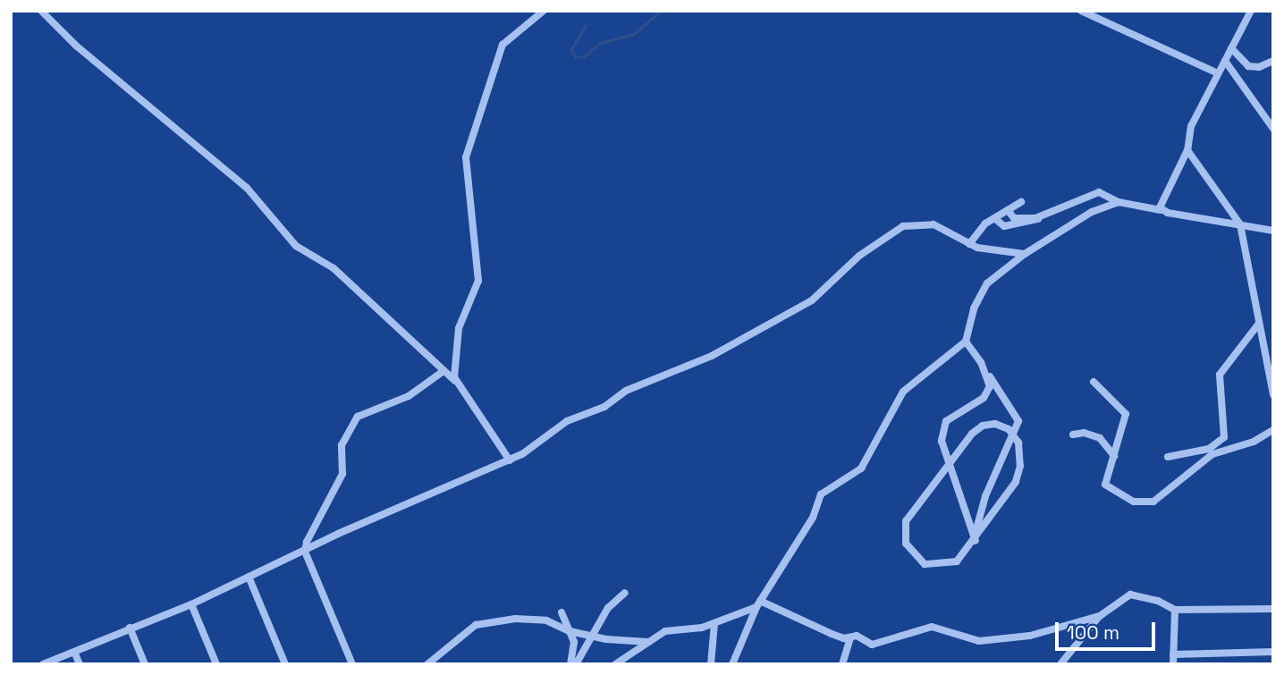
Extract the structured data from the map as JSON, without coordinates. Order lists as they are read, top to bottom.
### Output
{
  "scale_bar": "100 m"
}
